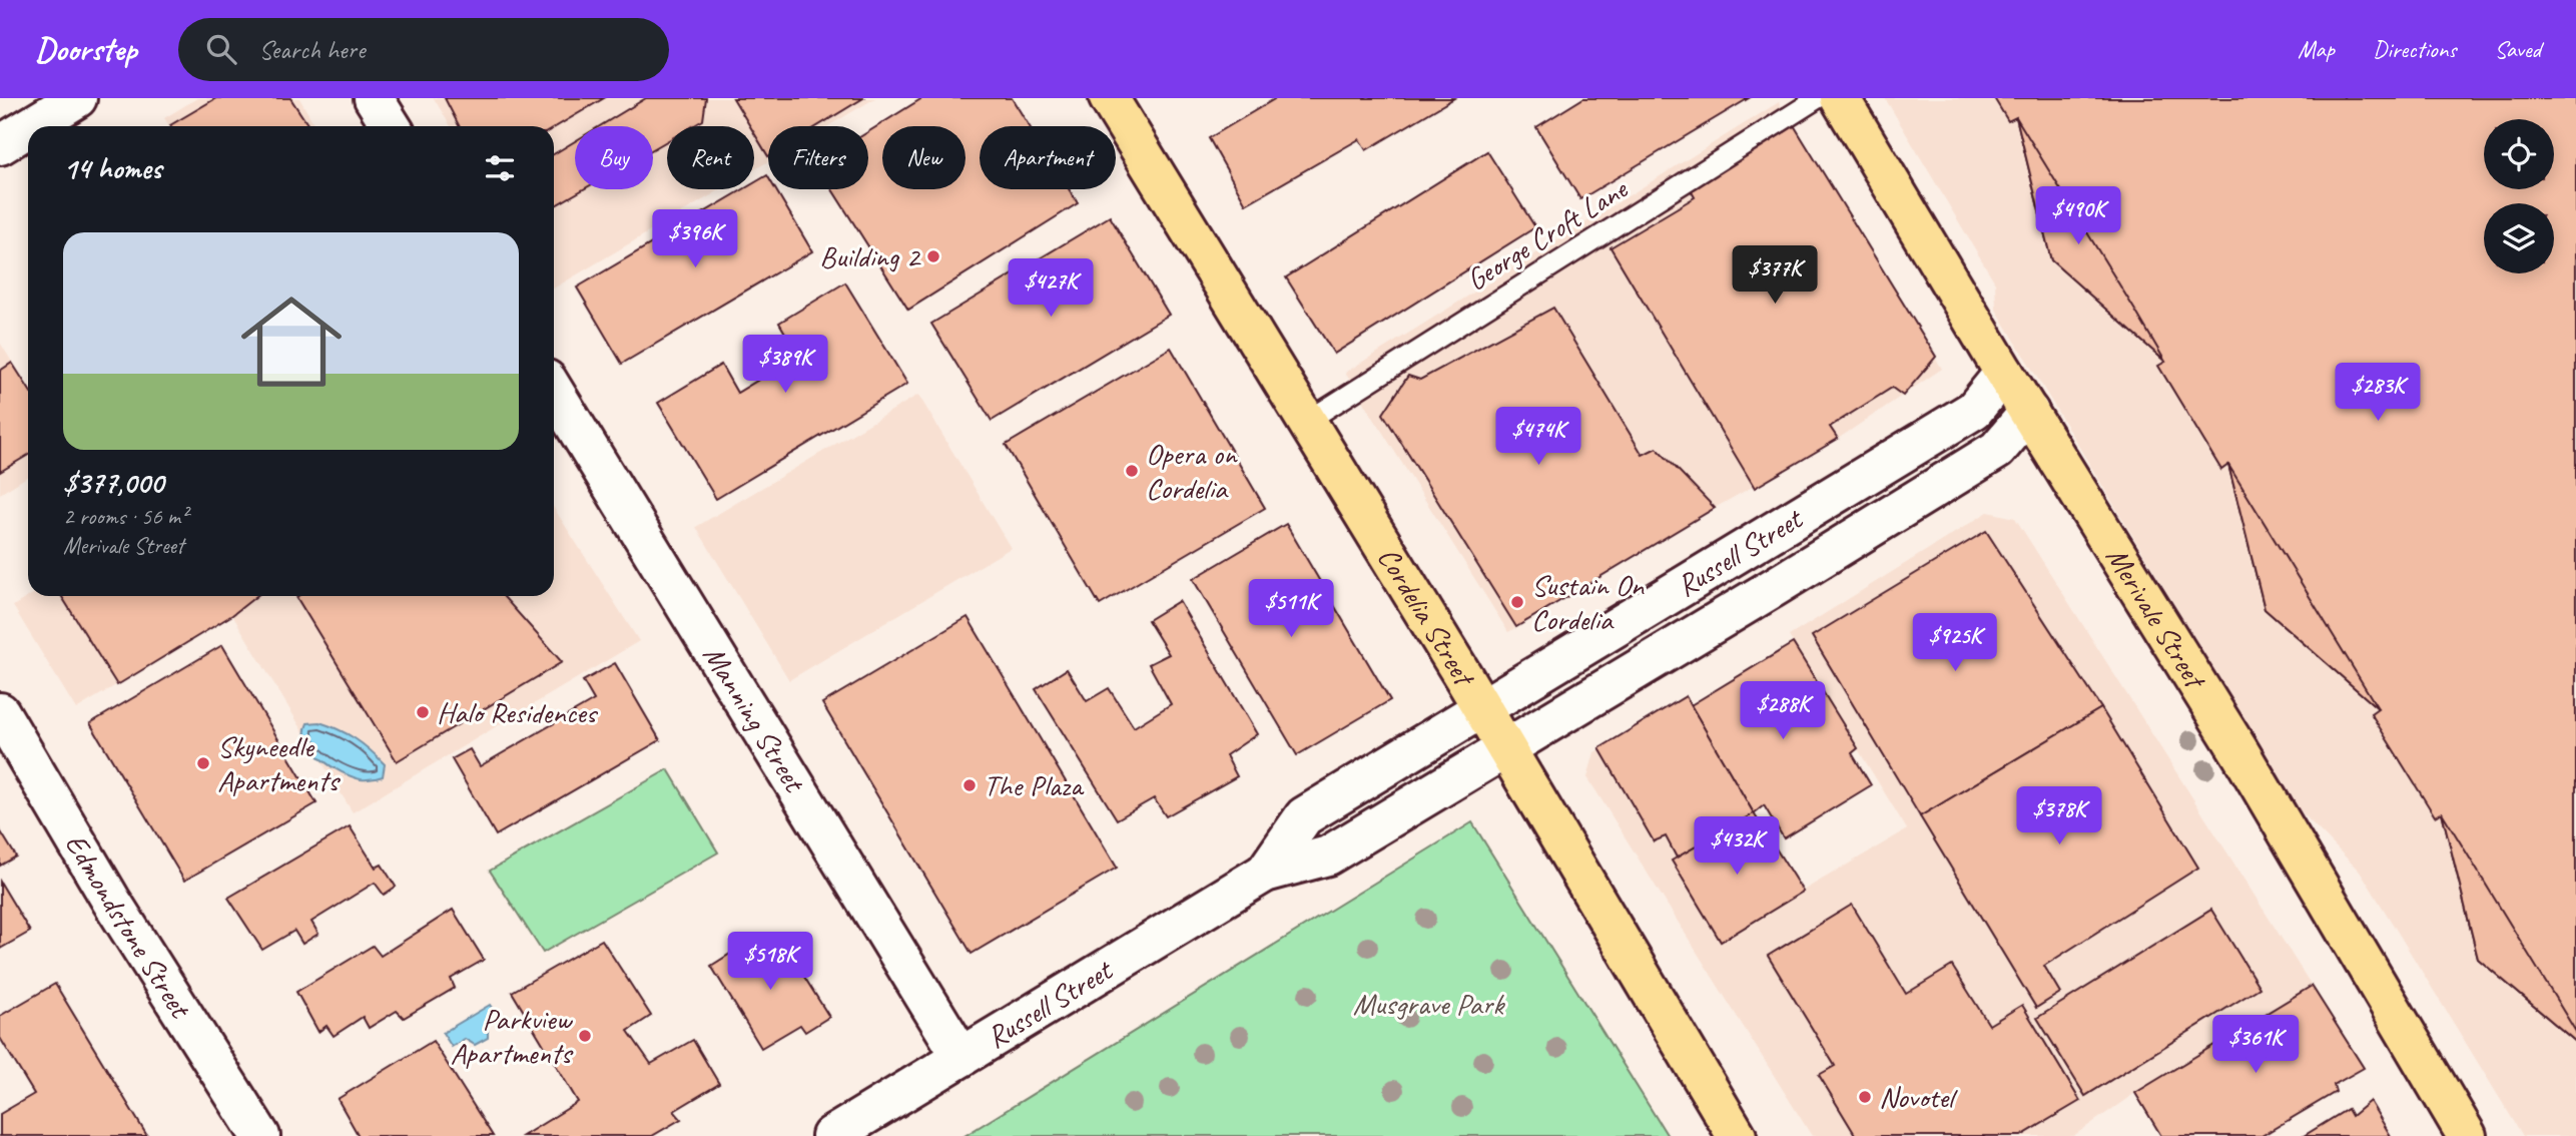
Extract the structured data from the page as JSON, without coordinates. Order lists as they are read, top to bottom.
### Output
{
  "streets": {
    "main road": ["Cordelia Street", "Merivale Street"],
    "street": ["Russell Street", "Manning Street", "Edmondstone Street"],
    "lane": ["George Croft Lane"]
  },
  "crossings": [
    ["George Croft Lane", "Cordelia Street"],
    ["Russell Street", "Cordelia Street"],
    ["Russell Street", "Merivale Street"],
    ["Russell Street", "Manning Street"]
  ],
  "parks": ["Musgrave Park"],
  "places": [
    "Building 2",
    "Opera on Cordelia",
    "Sustain On Cordelia",
    "Halo Residences",
    "Skyneedle Apartments",
    "The Plaza",
    "Parkview Apartments",
    "Novotel"
  ],
  "page": {
    "header": "Doorstep",
    "search": "Search here",
    "nav": ["Map", "Directions", "Saved"],
    "chip": [
      "Buy",
      "Rent",
      "Filters",
      "New",
      "Apartment"
    ],
    "heading": "14 homes",
    "price": [
      "$490K",
      "$396K",
      "$377K",
      "$427K",
      "$389K",
      "$283K",
      "$474K",
      "$511K",
      "$925K",
      "$288K",
      "$378K",
      "$432K",
      "$518K",
      "$361K"
    ],
    "list": [
      {
        "name": "$377,000",
        "note": "2 rooms · 56 m² · Merivale Street"
      }
    ]
  }
}
